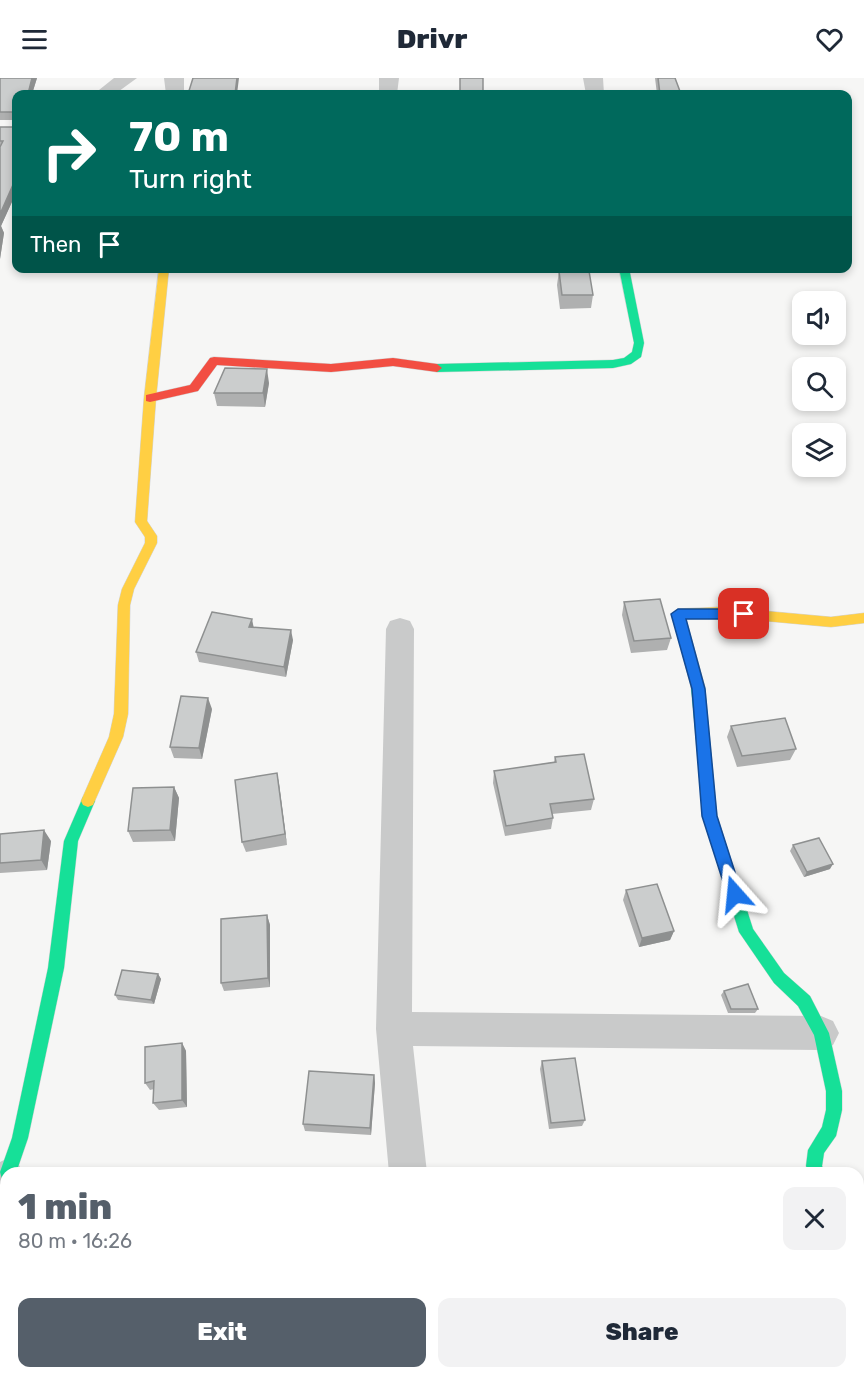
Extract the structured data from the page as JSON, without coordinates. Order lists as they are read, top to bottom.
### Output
{
  "page": {
    "header": "Drivr",
    "turn": ["70 m", "Turn right"],
    "then": "Then",
    "heading": ["1 min", "80 m · 16:26"],
    "buttons": ["Exit", "Share"]
  }
}
